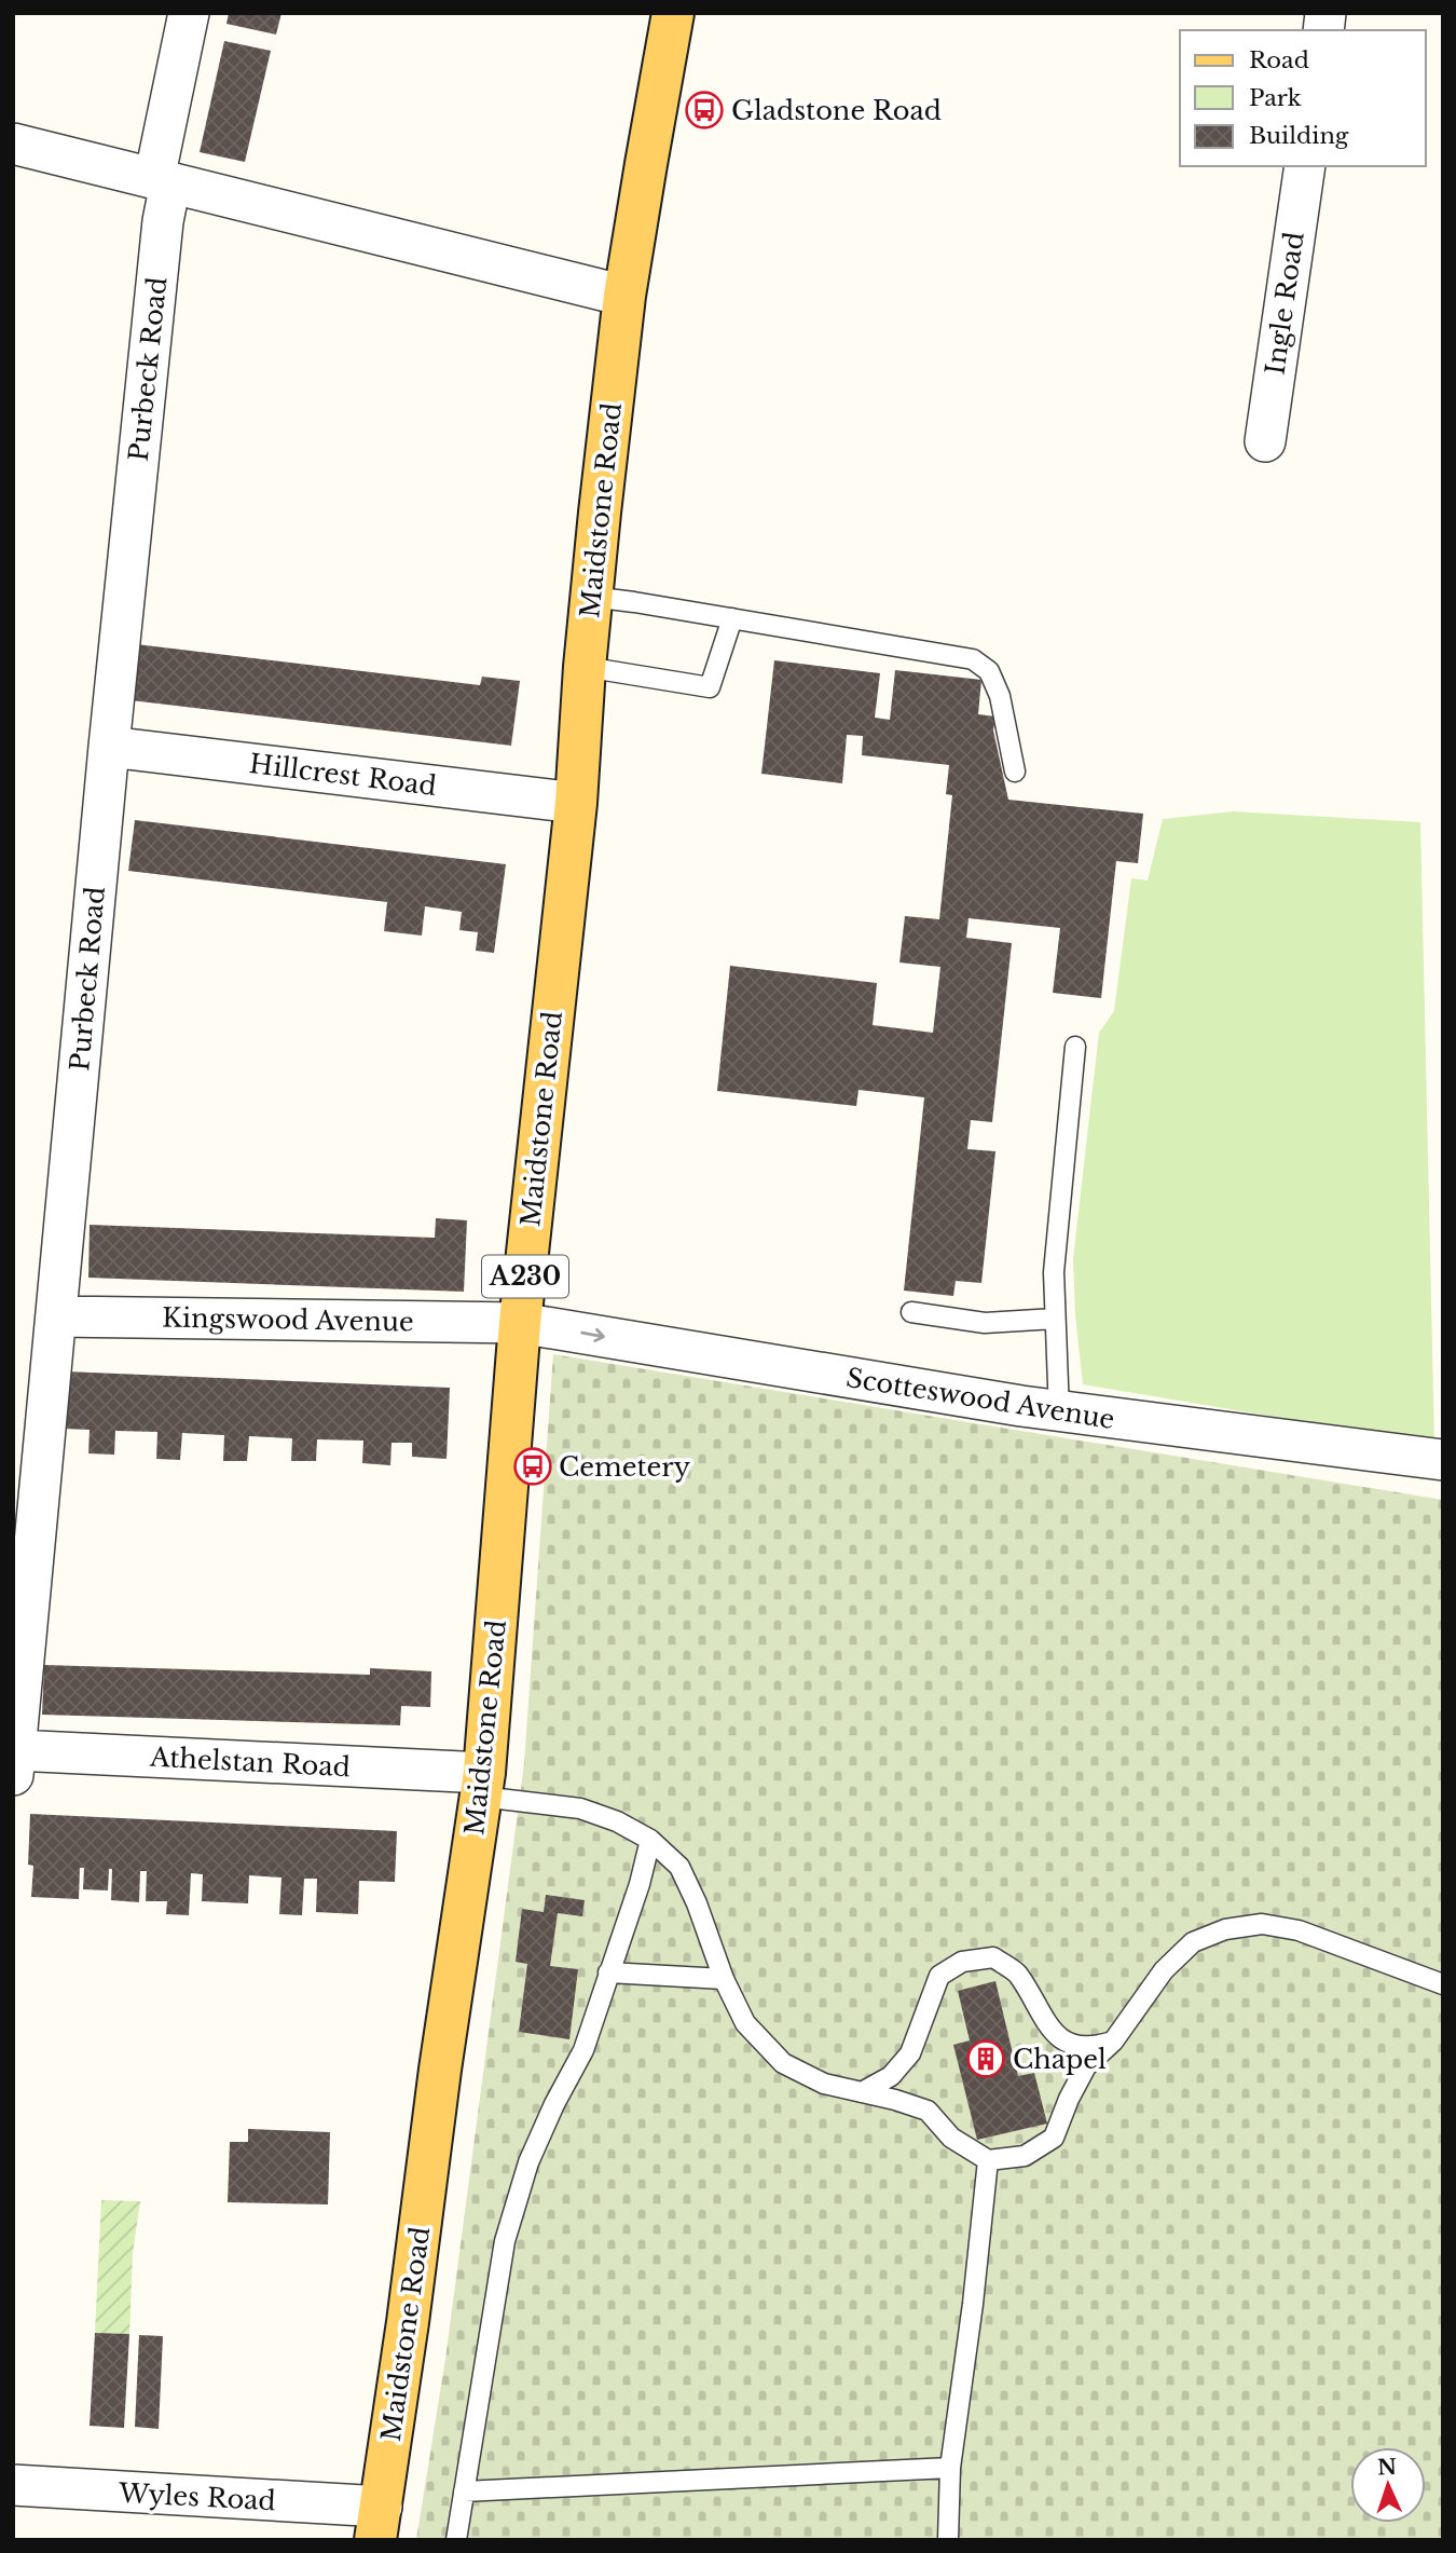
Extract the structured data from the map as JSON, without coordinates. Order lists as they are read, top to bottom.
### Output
{
  "streets": {
    "main road": ["Maidstone Road", "A230"],
    "street": [
      "Ingle Road",
      "Purbeck Road",
      "Hillcrest Road",
      "Kingswood Avenue",
      "Scotteswood Avenue",
      "Athelstan Road",
      "Wyles Road"
    ]
  },
  "crossings": [
    ["Purbeck Road", "Hillcrest Road"],
    ["Purbeck Road", "Kingswood Avenue"],
    ["Purbeck Road", "Athelstan Road"],
    ["Maidstone Road", "Hillcrest Road"],
    ["Maidstone Road", "Kingswood Avenue"],
    ["Maidstone Road", "Scotteswood Avenue"],
    ["Maidstone Road", "Athelstan Road"],
    ["Maidstone Road", "Wyles Road"],
    ["Kingswood Avenue", "Scotteswood Avenue"]
  ],
  "one_way": ["Scotteswood Avenue"],
  "places": {
    "bus stop": ["Gladstone Road", "Cemetery"],
    "building": ["Chapel"]
  },
  "legend": ["Road", "Park", "Building"],
  "north": "top"
}
